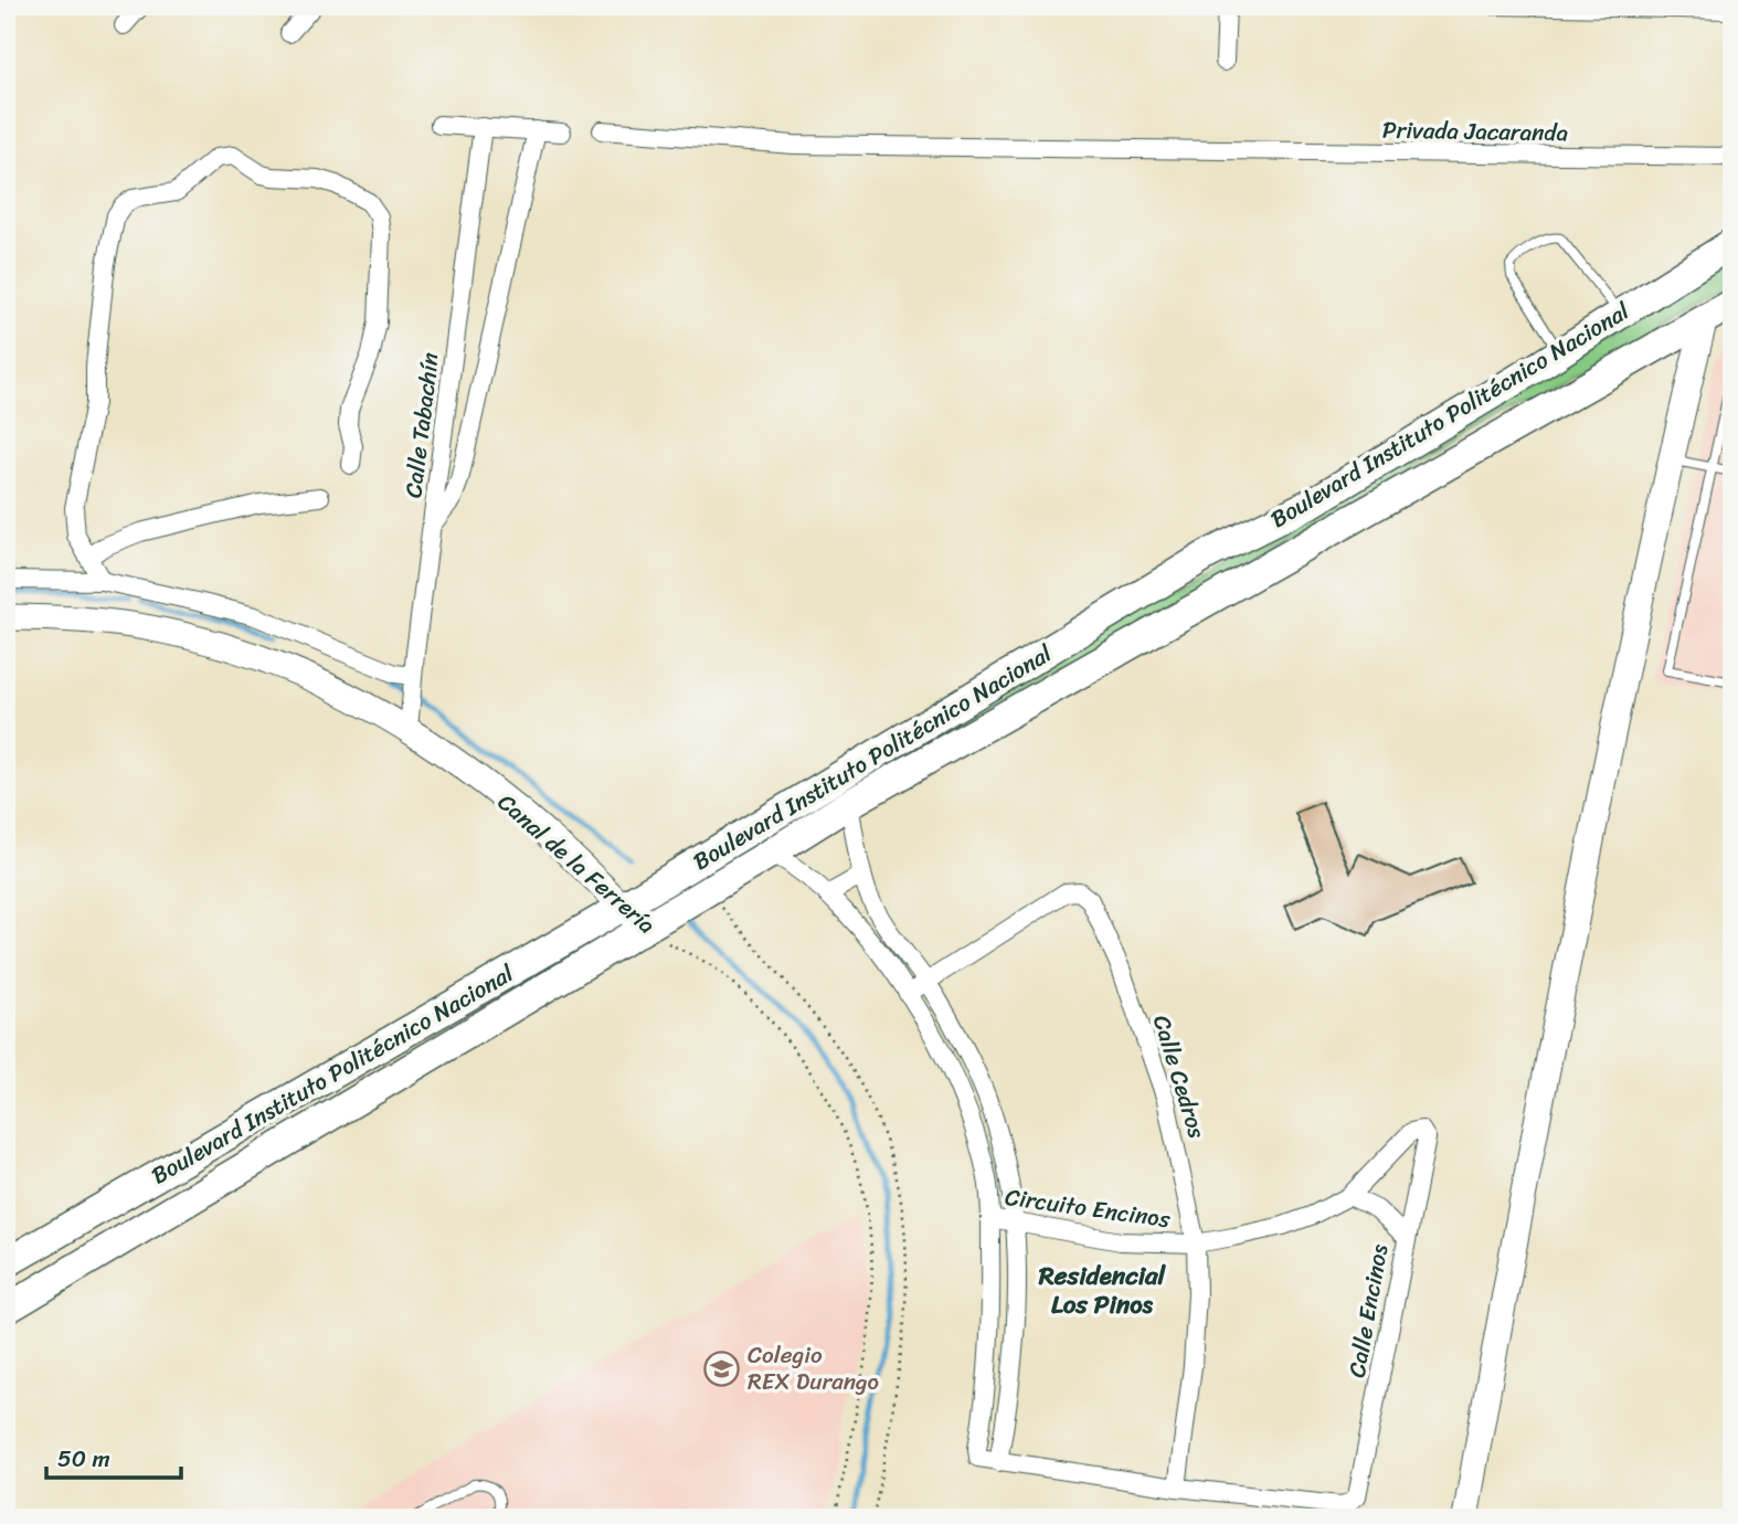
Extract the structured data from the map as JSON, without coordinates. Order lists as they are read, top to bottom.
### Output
{
  "streets": {
    "main road": ["Boulevard Instituto Politécnico Nacional"],
    "street": [
      "Privada Jacaranda",
      "Calle Tabachín",
      "Canal de la Ferrería",
      "Calle Cedros",
      "Circuito Encinos",
      "Calle Encinos"
    ]
  },
  "crossings": [
    ["Boulevard Instituto Politécnico Nacional", "Canal de la Ferrería"],
    ["Calle Tabachín", "Canal de la Ferrería"],
    ["Calle Cedros", "Circuito Encinos"],
    ["Calle Cedros", "Calle Encinos"],
    ["Circuito Encinos", "Calle Encinos"]
  ],
  "districts": ["Residencial Los Pinos"],
  "places": {
    "school or university": ["Colegio REX Durango"]
  },
  "scale_bar": "50 m"
}
